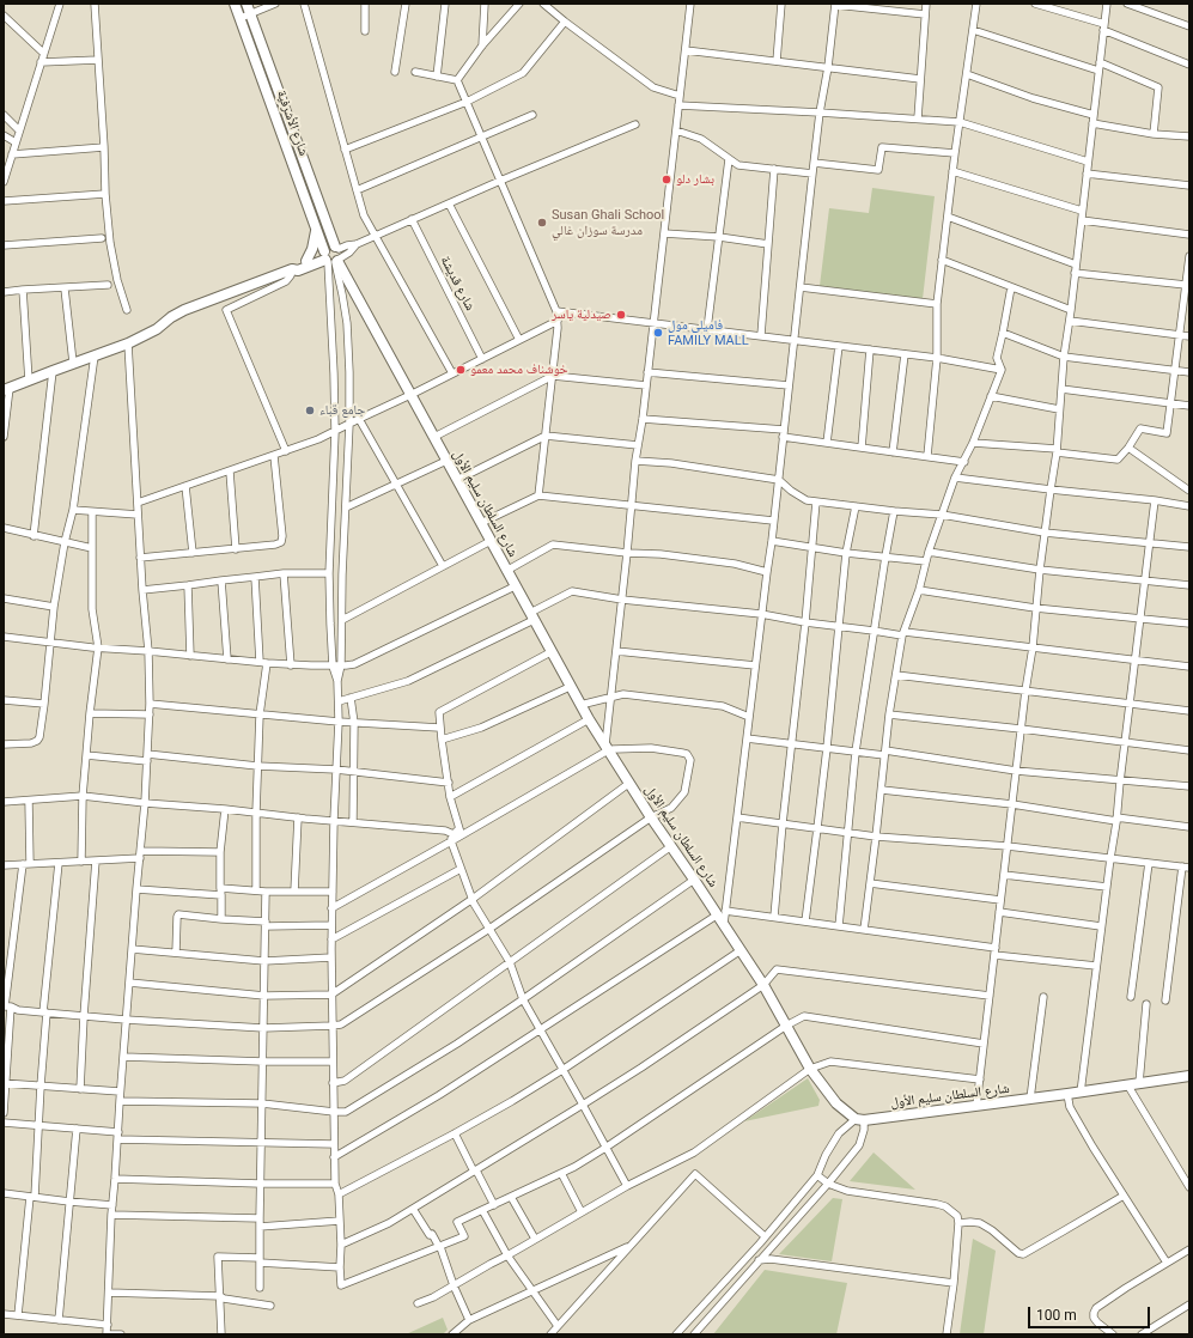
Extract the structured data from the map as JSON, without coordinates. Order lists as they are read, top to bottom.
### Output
{
  "streets": {
    "street": ["شارع الأشرفية", "شارع قديشة", "شارع السلطان سليم الأول"]
  },
  "crossings": [
    ["شارع الأشرفية", "شارع السلطان سليم الأول"]
  ],
  "places": [
    "بشار دلو",
    "Susan Ghali School مدرسة سوزان غالي",
    "صيدلية ياسر",
    "فاميلي مول FAMILY MALL",
    "خوشناف محمد معمو",
    "جامع قباء"
  ],
  "scale_bar": "100 m"
}
